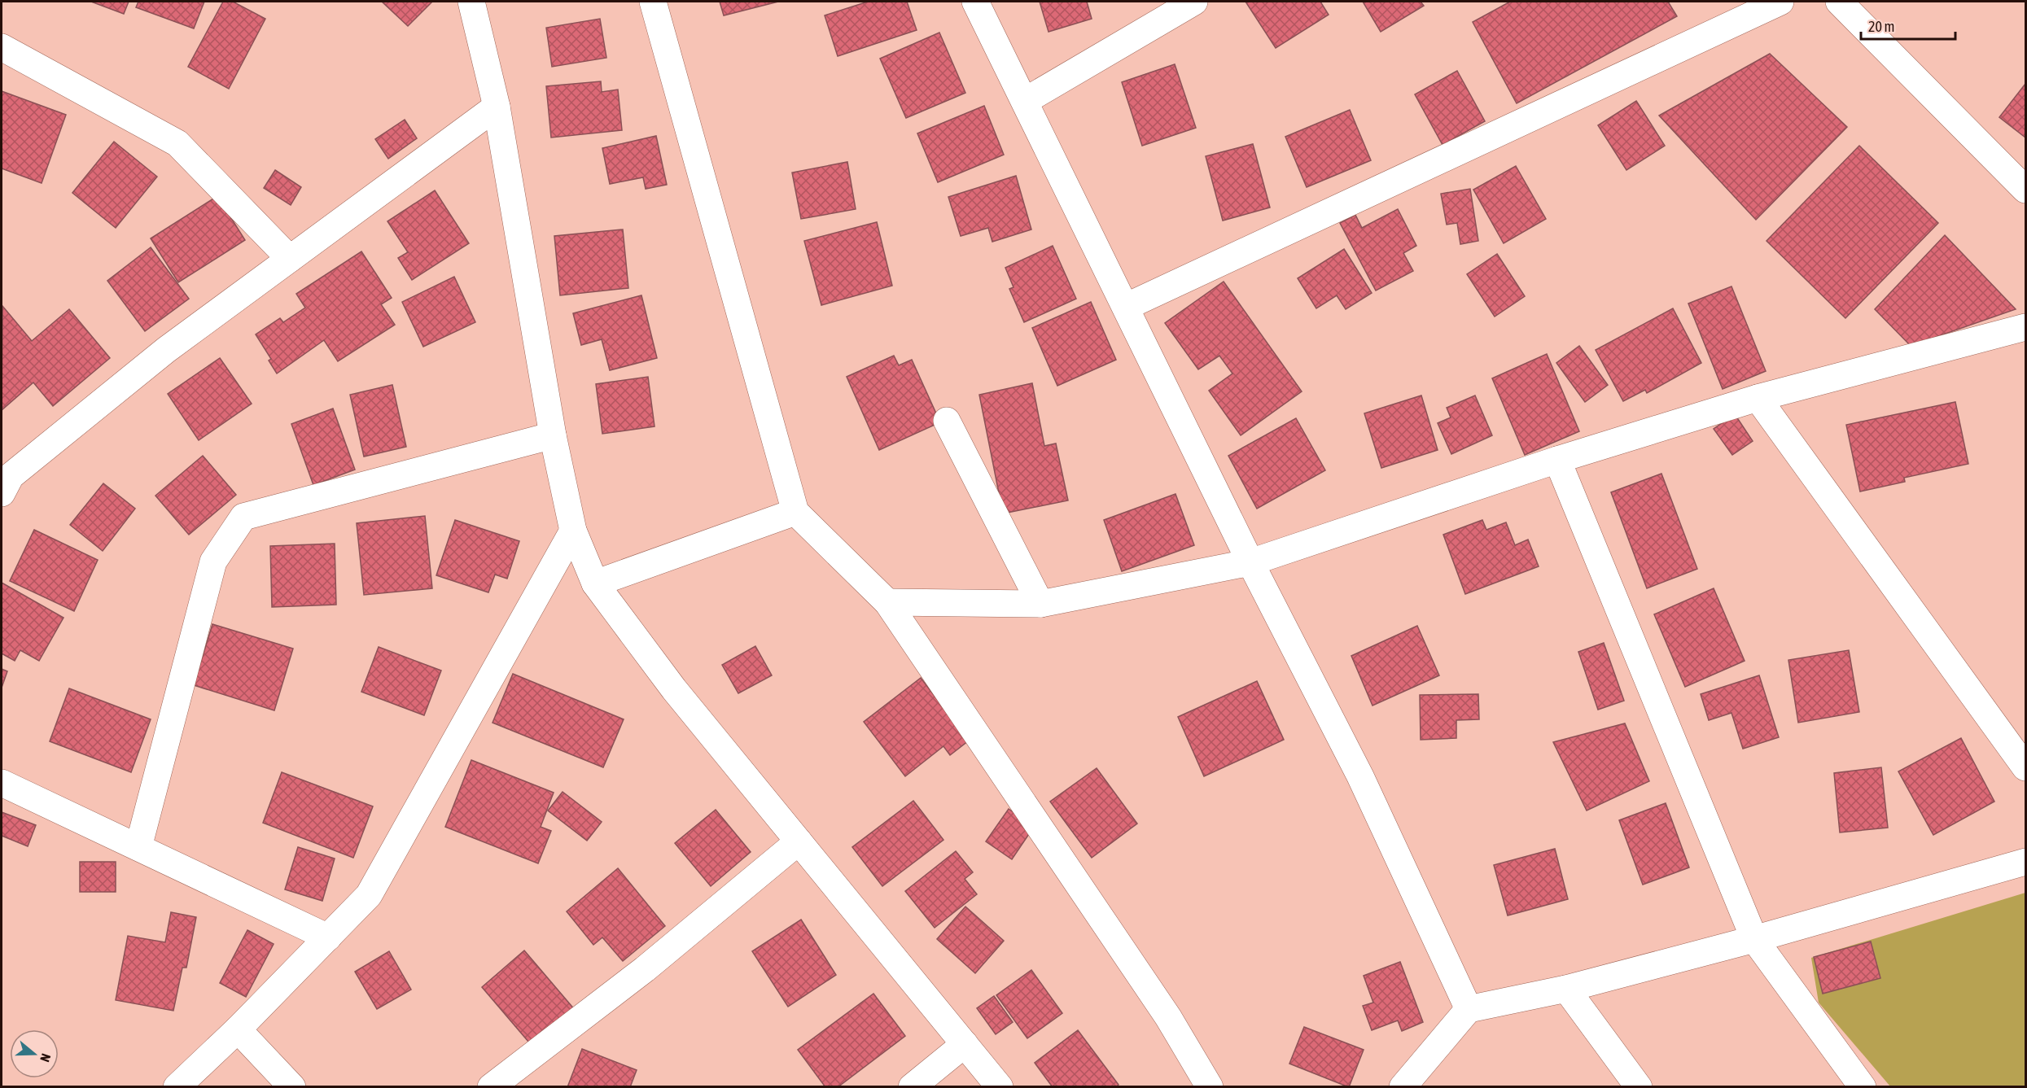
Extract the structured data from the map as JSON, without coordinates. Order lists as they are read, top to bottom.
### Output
{
  "scale_bar": "20 m",
  "north": "right"
}
